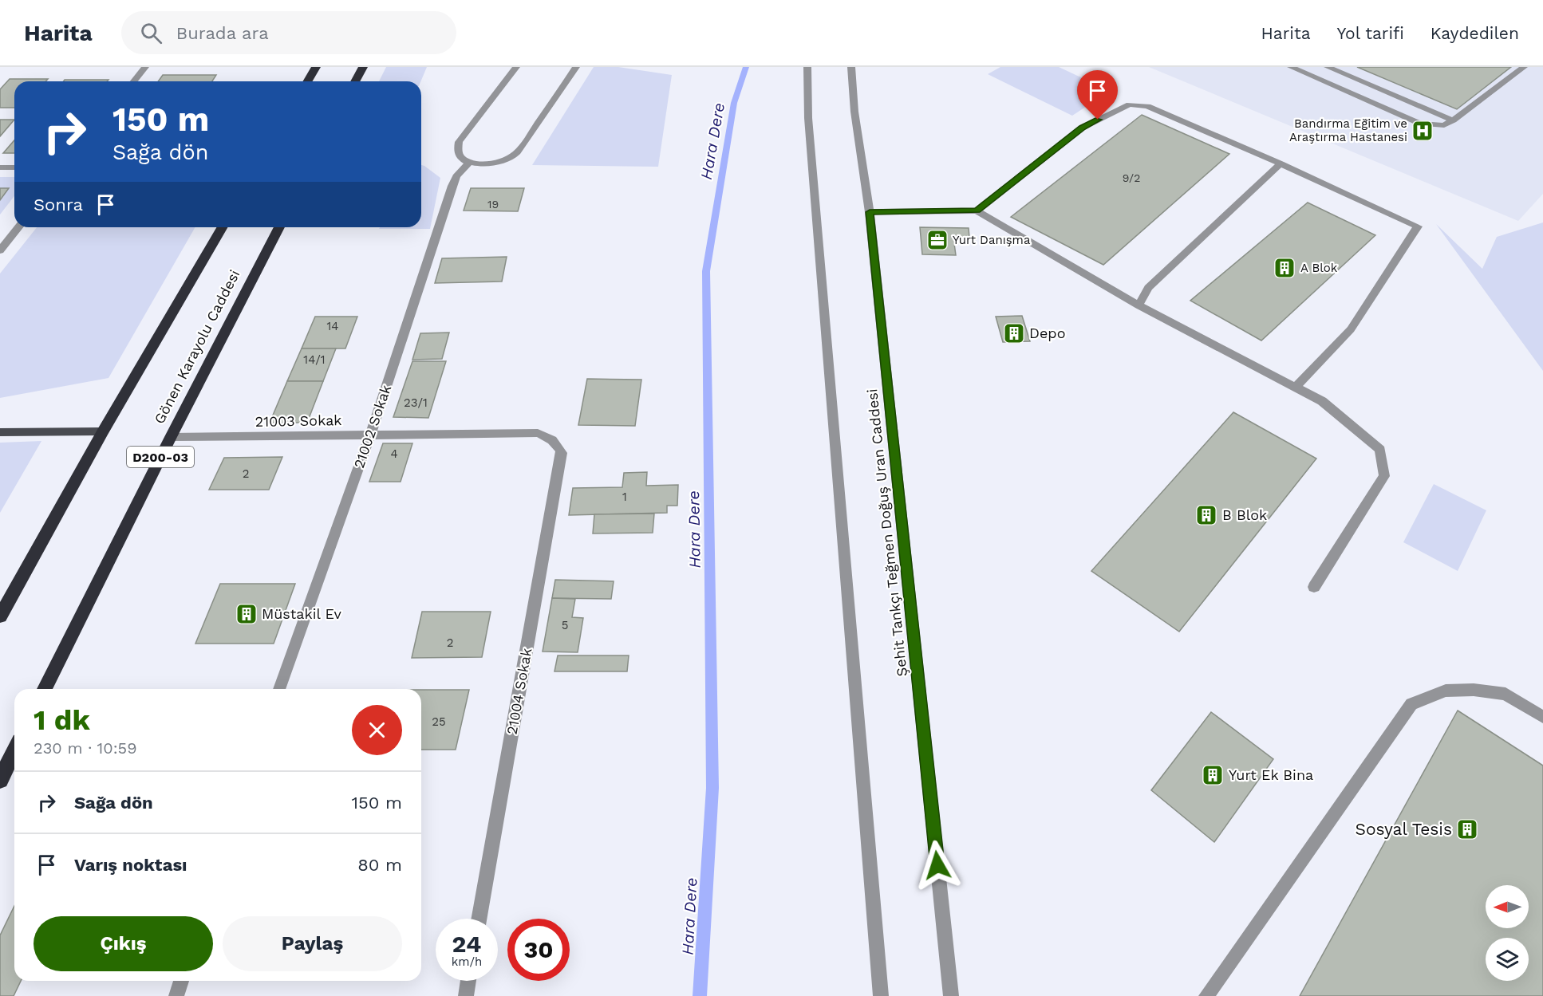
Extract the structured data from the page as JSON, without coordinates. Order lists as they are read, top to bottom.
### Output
{
  "streets": {
    "highway": ["Gönen Karayolu Caddesi", "D200-03"],
    "street": [
      "21003 Sokak",
      "21002 Sokak",
      "Şehit Tankçı Teğmen Doğuş Uran Caddesi",
      "21004 Sokak"
    ]
  },
  "crossings": [
    ["Gönen Karayolu Caddesi", "21003 Sokak"],
    ["21003 Sokak", "21002 Sokak"],
    ["21003 Sokak", "21004 Sokak"]
  ],
  "water": ["Hara Dere"],
  "places": {
    "hospital": ["Bandırma Eğitim ve Araştırma Hastanesi"],
    "office": ["Yurt Danışma"],
    "building": [
      "A Blok",
      "Depo",
      "B Blok",
      "Müstakil Ev",
      "Yurt Ek Bina",
      "Sosyal Tesis"
    ]
  },
  "house_numbers": [
    "9/2",
    "19",
    "14",
    "14/1",
    "23/1",
    "4",
    "2",
    "1",
    "5",
    "2",
    "25"
  ],
  "north": "left",
  "page": {
    "header": "Harita",
    "search": "Burada ara",
    "nav": ["Harita", "Yol tarifi", "Kaydedilen"],
    "turn": ["150 m", "Sağa dön"],
    "then": "Sonra",
    "heading": ["1 dk", "230 m · 10:59"],
    "list": [
      {
        "name": "Sağa dön",
        "value": "150 m"
      },
      {
        "name": "Varış noktası",
        "value": "80 m"
      }
    ],
    "buttons": ["Çıkış", "Paylaş"],
    "speed": "24 km/h",
    "limit": "30"
  }
}
